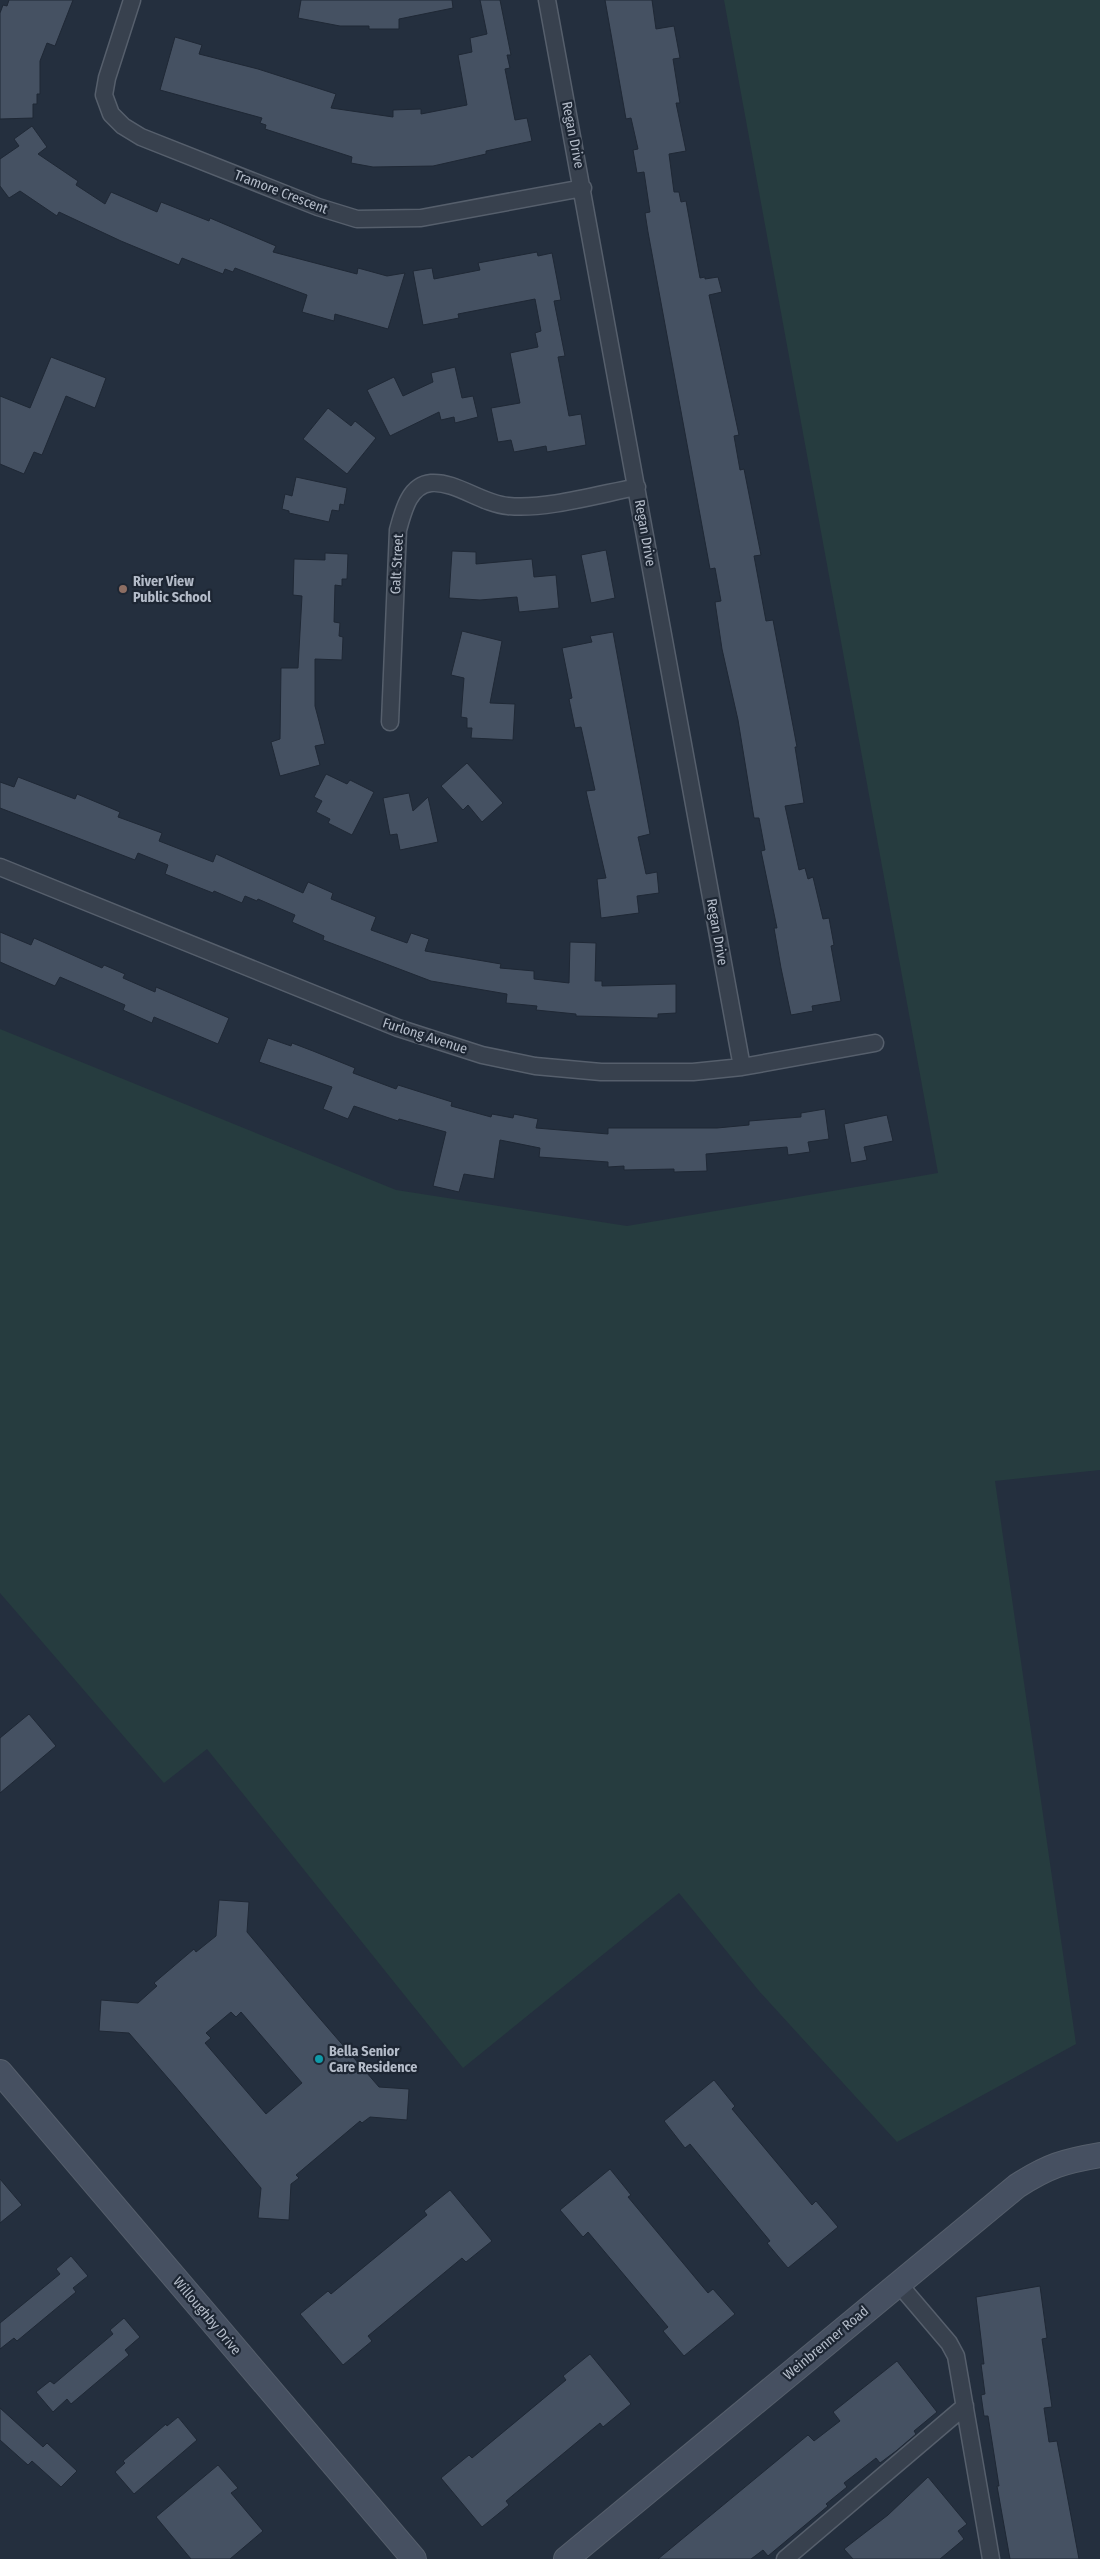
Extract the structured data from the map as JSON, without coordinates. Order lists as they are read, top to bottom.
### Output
{
  "streets": {
    "street": [
      "Regan Drive",
      "Tramore Crescent",
      "Galt Street",
      "Furlong Avenue",
      "Willoughby Drive",
      "Weinbrenner Road"
    ]
  },
  "crossings": [
    ["Regan Drive", "Tramore Crescent"],
    ["Regan Drive", "Galt Street"],
    ["Regan Drive", "Furlong Avenue"]
  ],
  "places": ["River View Public School", "Bella Senior Care Residence"]
}
